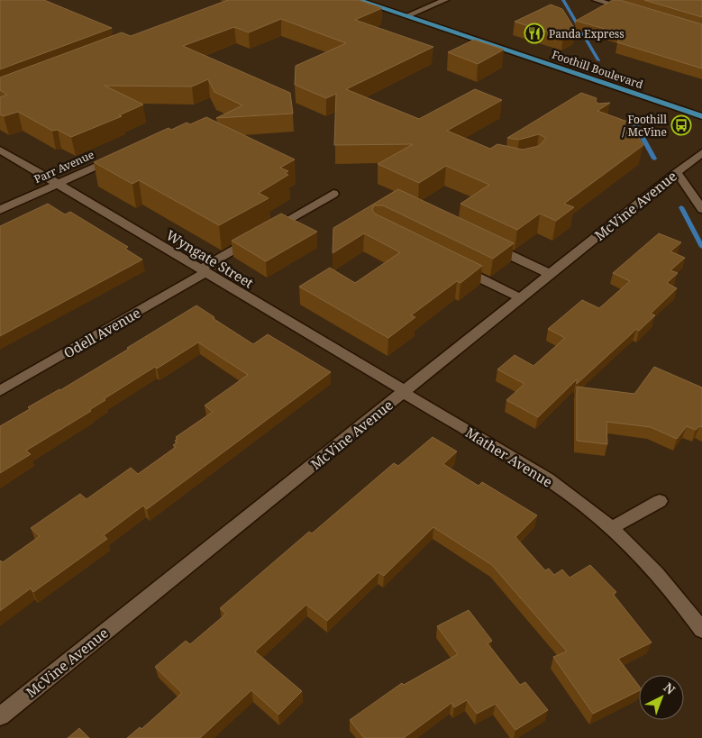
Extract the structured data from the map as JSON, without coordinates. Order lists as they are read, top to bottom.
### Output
{
  "streets": {
    "main road": ["Foothill Boulevard"],
    "street": [
      "Parr Avenue",
      "McVine Avenue",
      "Wyngate Street",
      "Odell Avenue",
      "Mather Avenue"
    ]
  },
  "crossings": [
    ["Parr Avenue", "Wyngate Street"],
    ["McVine Avenue", "Wyngate Street"],
    ["McVine Avenue", "Mather Avenue"],
    ["Wyngate Street", "Odell Avenue"],
    ["Wyngate Street", "Mather Avenue"]
  ],
  "places": {
    "restaurant": ["Panda Express"],
    "bus stop": ["Foothill / McVine"]
  },
  "north": "top right"
}
